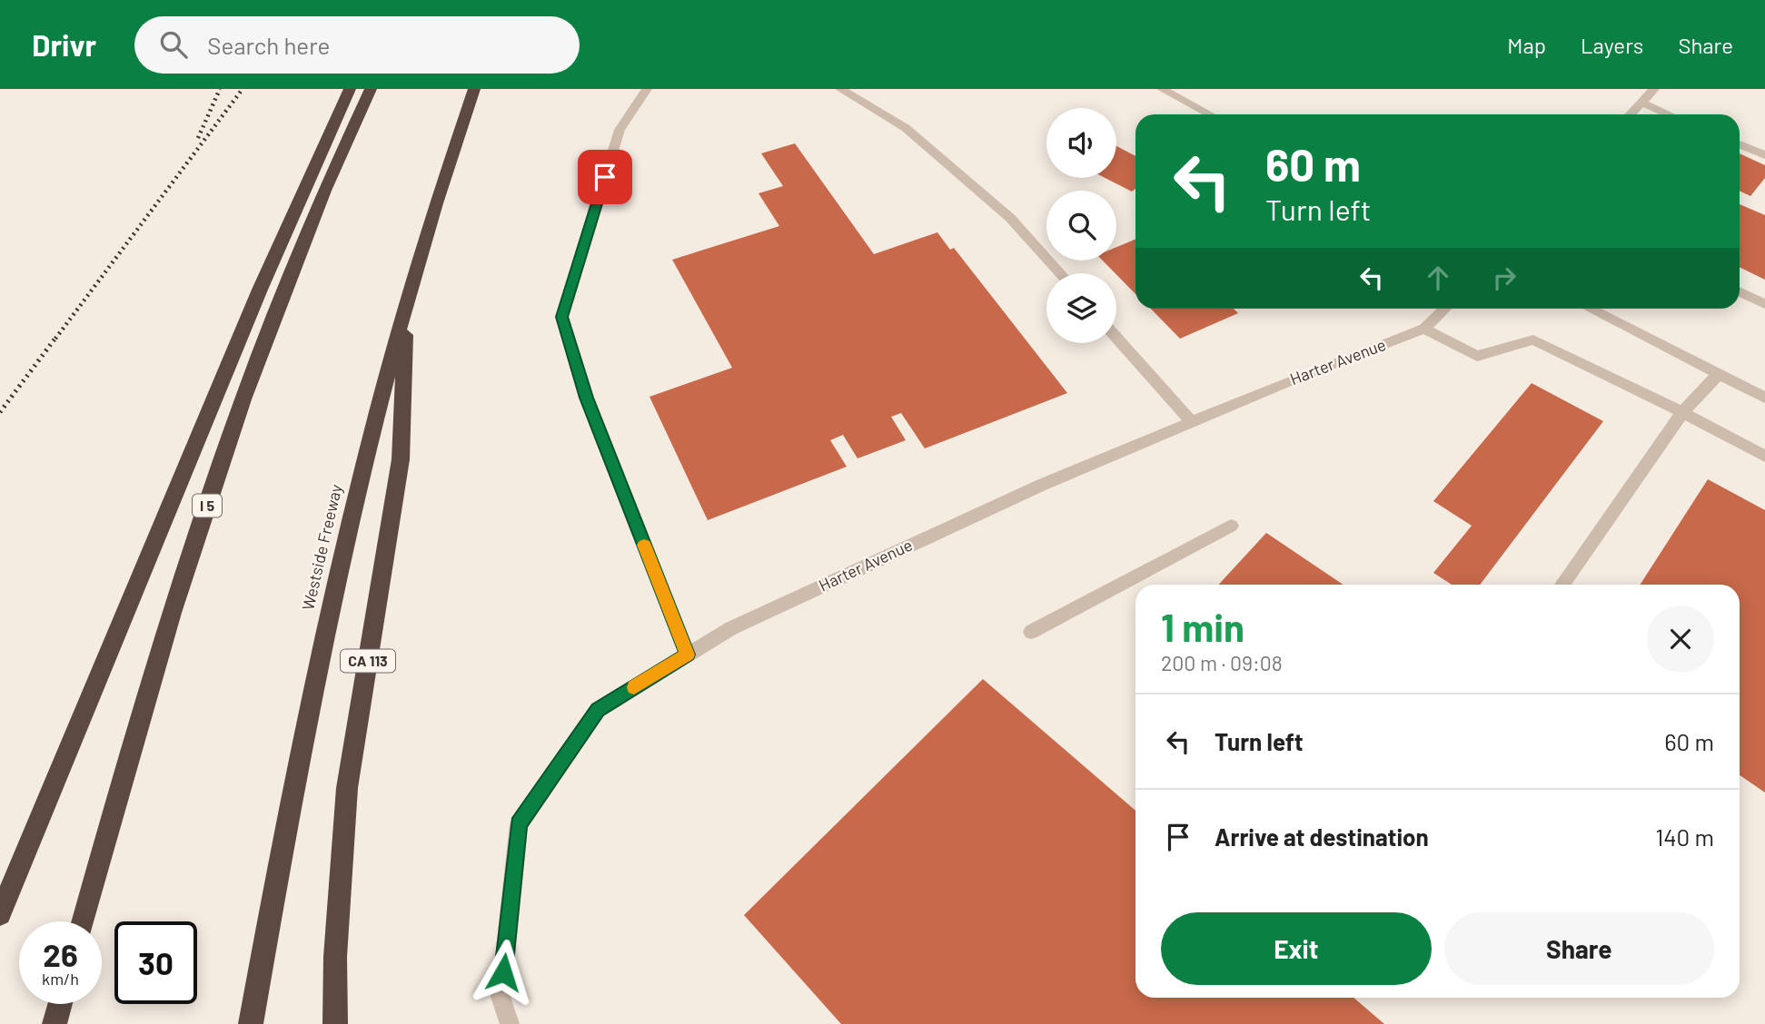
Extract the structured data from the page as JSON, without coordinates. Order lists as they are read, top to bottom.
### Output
{
  "streets": {
    "highway": ["I 5", "Westside Freeway", "CA 113"],
    "street": ["Harter Avenue"]
  },
  "crossings": [
    ["Westside Freeway", "CA 113"]
  ],
  "page": {
    "header": "Drivr",
    "search": "Search here",
    "nav": ["Map", "Layers", "Share"],
    "turn": ["60 m", "Turn left"],
    "heading": ["1 min", "200 m · 09:08"],
    "list": [
      {
        "name": "Turn left",
        "value": "60 m"
      },
      {
        "name": "Arrive at destination",
        "value": "140 m"
      }
    ],
    "buttons": ["Exit", "Share"],
    "speed": "26 km/h",
    "limit": "30"
  }
}
